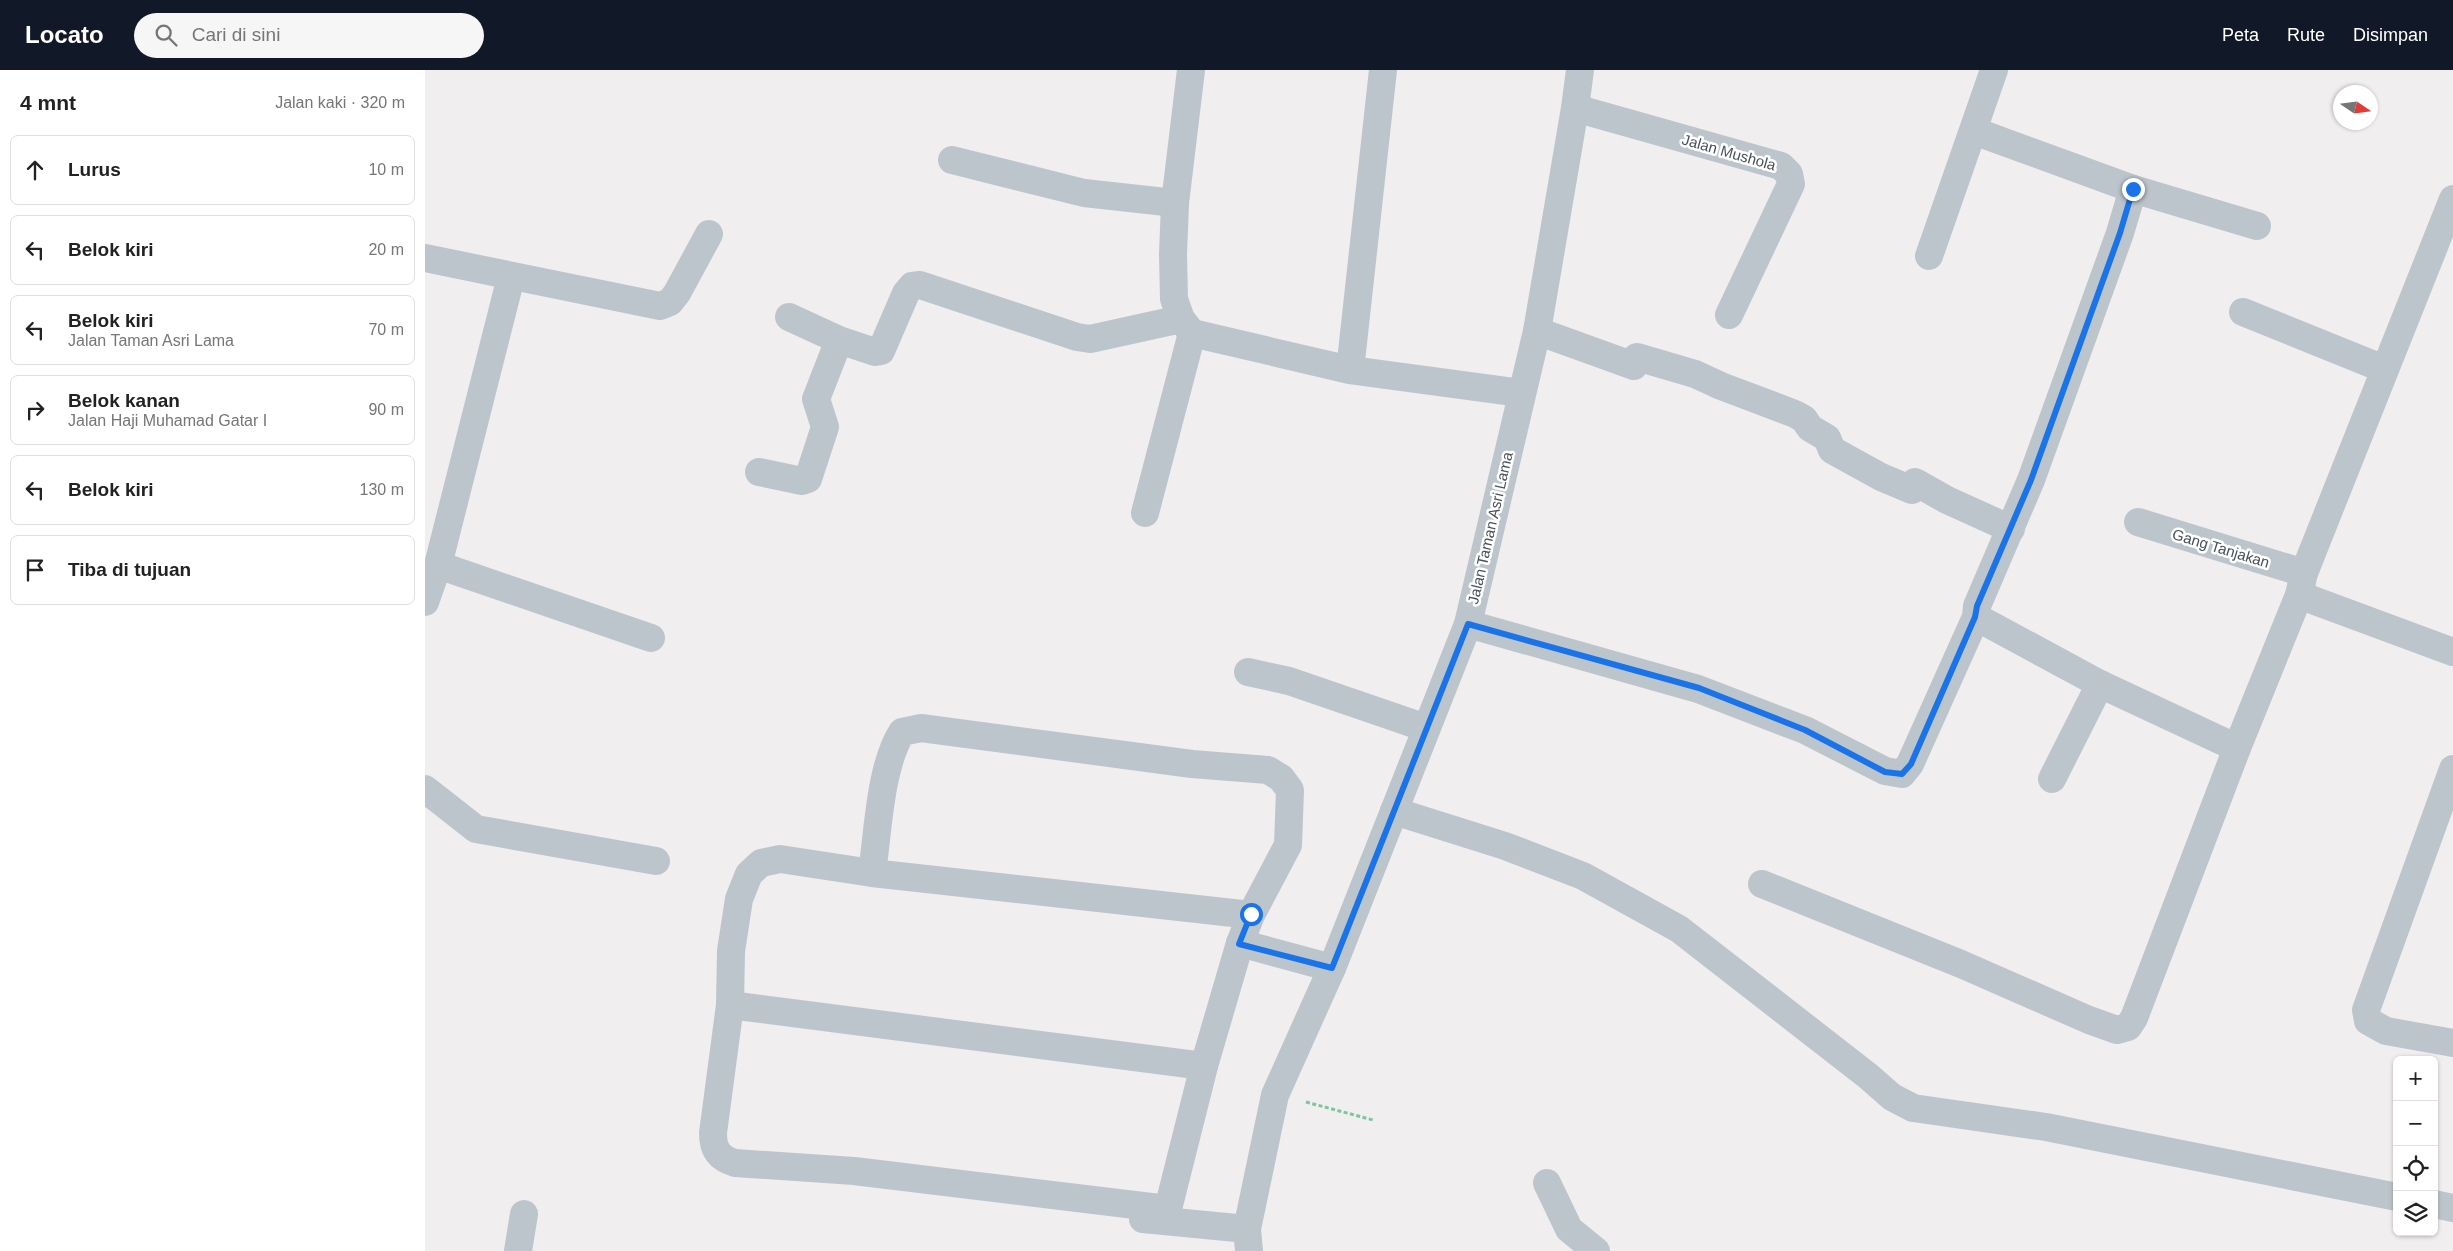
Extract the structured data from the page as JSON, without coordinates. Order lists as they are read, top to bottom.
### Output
{
  "streets": {
    "street": ["Jalan Mushola", "Jalan Taman Asri Lama", "Gang Tanjakan"]
  },
  "crossings": [
    ["Jalan Mushola", "Jalan Taman Asri Lama"]
  ],
  "north": "right",
  "page": {
    "header": "Locato",
    "search": "Cari di sini",
    "nav": ["Peta", "Rute", "Disimpan"],
    "heading": ["4 mnt", "Jalan kaki · 320 m"],
    "list": [
      ["Lurus", "10 m"],
      ["Belok kiri", "20 m"],
      ["Belok kiri", "Jalan Taman Asri Lama", "70 m"],
      ["Belok kanan", "Jalan Haji Muhamad Gatar I", "90 m"],
      ["Belok kiri", "130 m"],
      "Tiba di tujuan"
    ],
    "map_buttons": ["+", "−"]
  }
}
